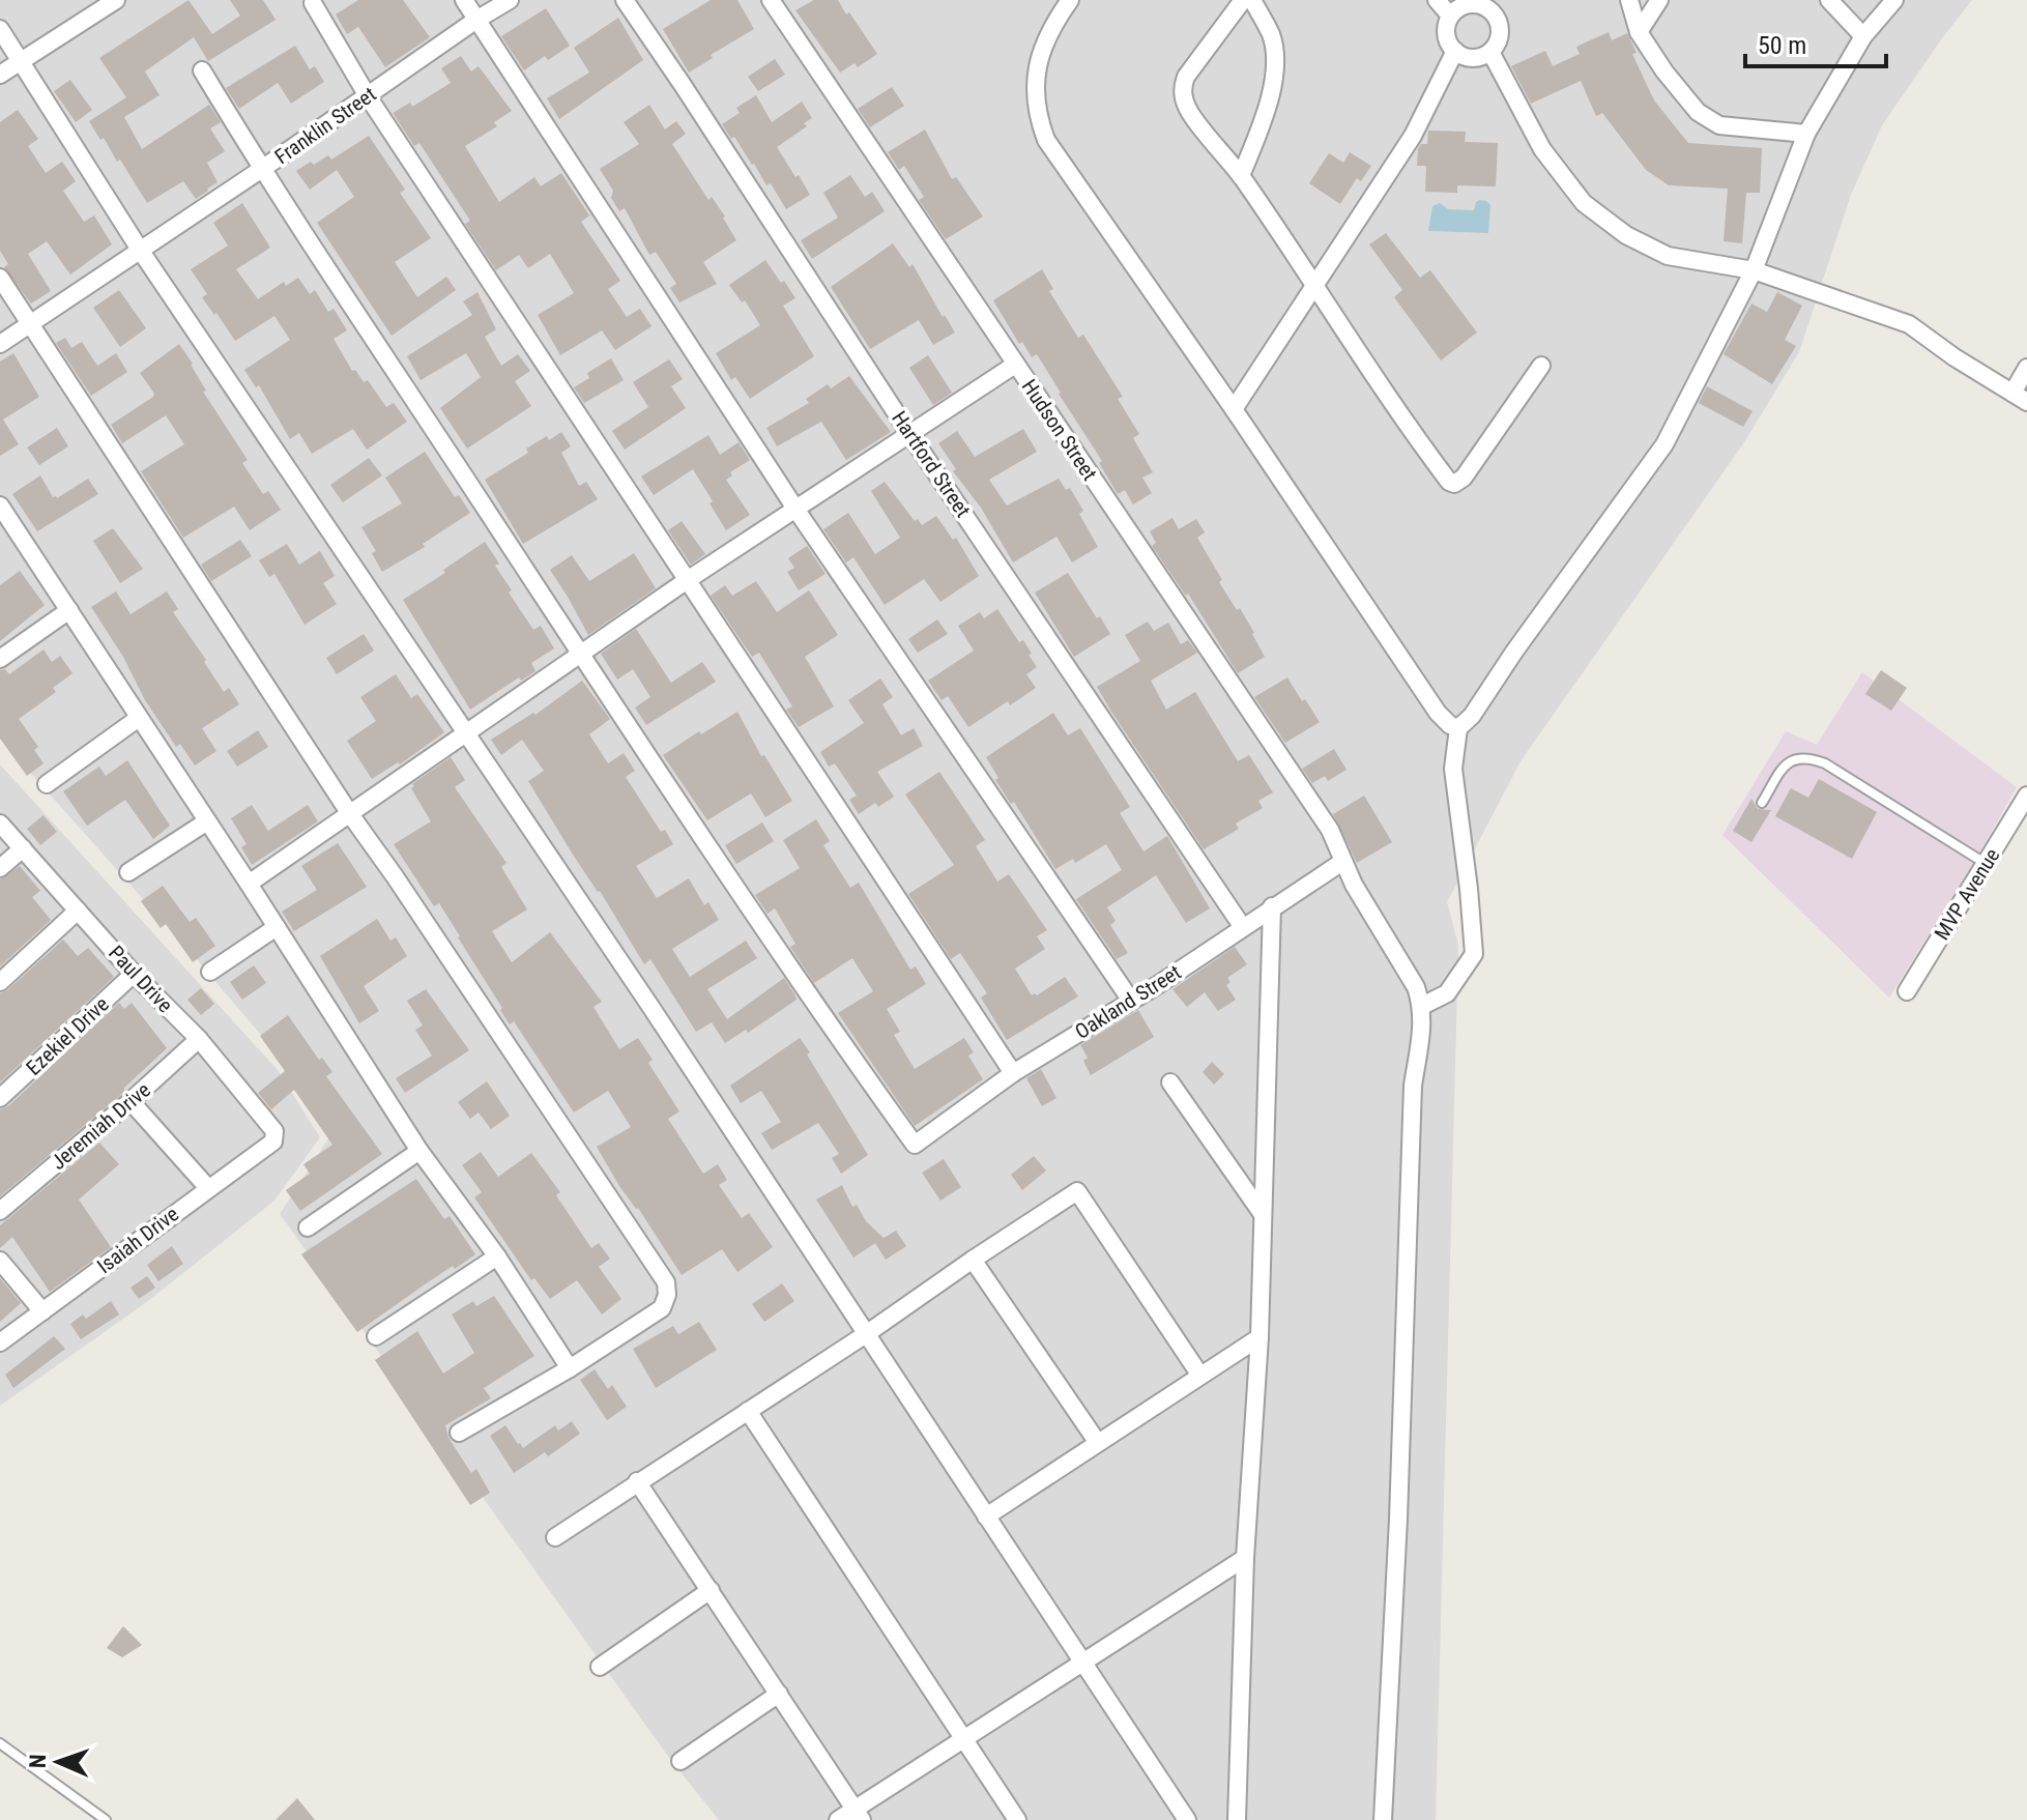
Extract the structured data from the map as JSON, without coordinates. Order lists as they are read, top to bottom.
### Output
{
  "streets": {
    "street": [
      "Franklin Street",
      "Hudson Street",
      "Hartford Street",
      "MVP Avenue",
      "Paul Drive",
      "Oakland Street",
      "Ezekiel Drive",
      "Jeremiah Drive",
      "Isaiah Drive"
    ]
  },
  "crossings": [
    ["Hudson Street", "Oakland Street"],
    ["Hartford Street", "Oakland Street"],
    ["Paul Drive", "Ezekiel Drive"],
    ["Paul Drive", "Jeremiah Drive"],
    ["Paul Drive", "Isaiah Drive"]
  ],
  "scale_bar": "50 m",
  "north": "left"
}
